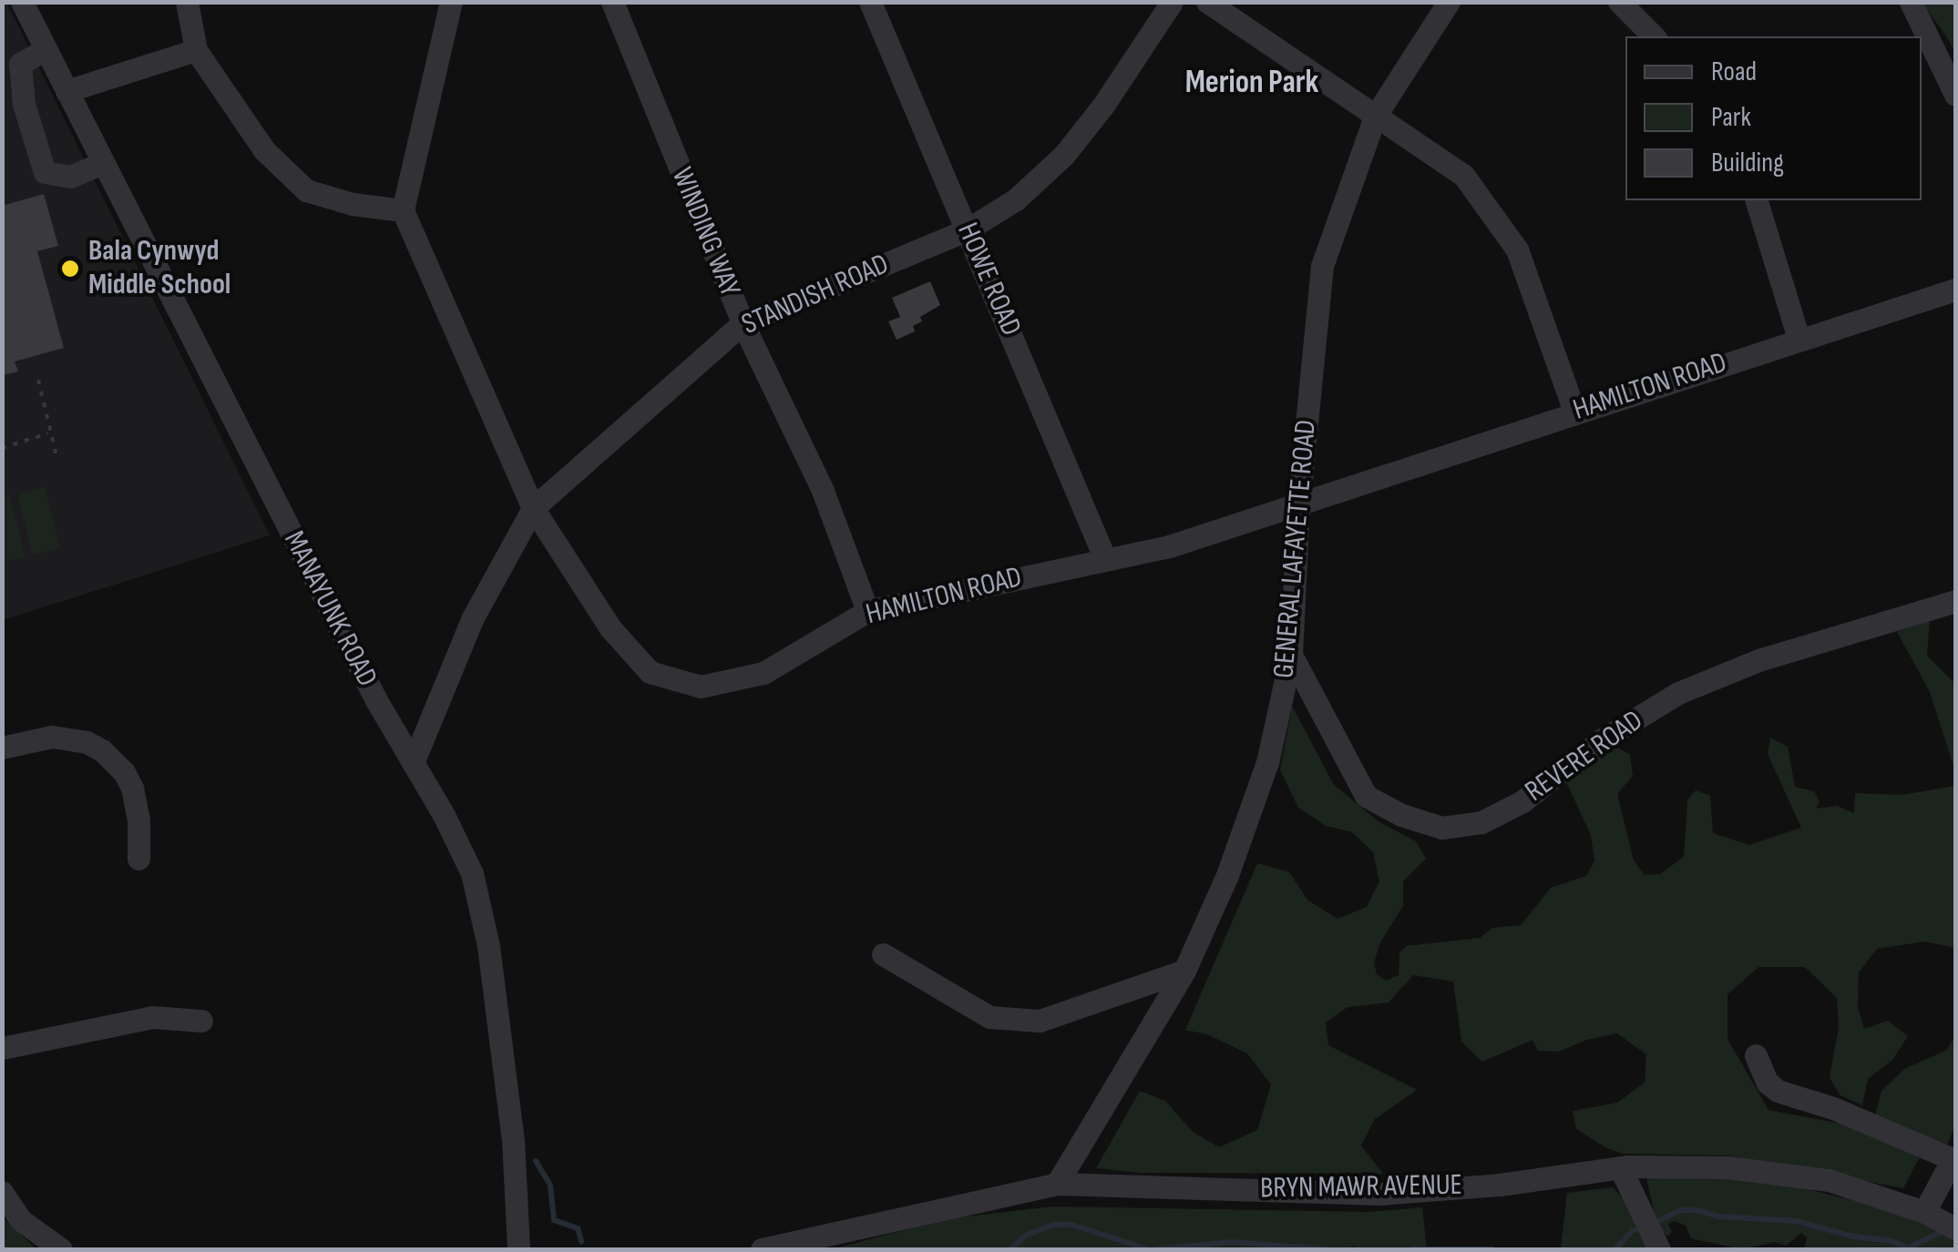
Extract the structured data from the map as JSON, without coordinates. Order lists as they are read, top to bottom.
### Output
{
  "streets": {
    "street": [
      "WINDING WAY",
      "HOWE ROAD",
      "STANDISH ROAD",
      "HAMILTON ROAD",
      "GENERAL LAFAYETTE ROAD",
      "MANAYUNK ROAD",
      "REVERE ROAD",
      "BRYN MAWR AVENUE"
    ]
  },
  "crossings": [
    ["WINDING WAY", "STANDISH ROAD"],
    ["WINDING WAY", "HAMILTON ROAD"],
    ["HOWE ROAD", "STANDISH ROAD"],
    ["HOWE ROAD", "HAMILTON ROAD"],
    ["STANDISH ROAD", "HAMILTON ROAD"],
    ["STANDISH ROAD", "MANAYUNK ROAD"],
    ["HAMILTON ROAD", "GENERAL LAFAYETTE ROAD"],
    ["GENERAL LAFAYETTE ROAD", "REVERE ROAD"],
    ["GENERAL LAFAYETTE ROAD", "BRYN MAWR AVENUE"]
  ],
  "districts": ["Merion Park"],
  "places": ["Bala Cynwyd Middle School"],
  "legend": ["Road", "Park", "Building"]
}
